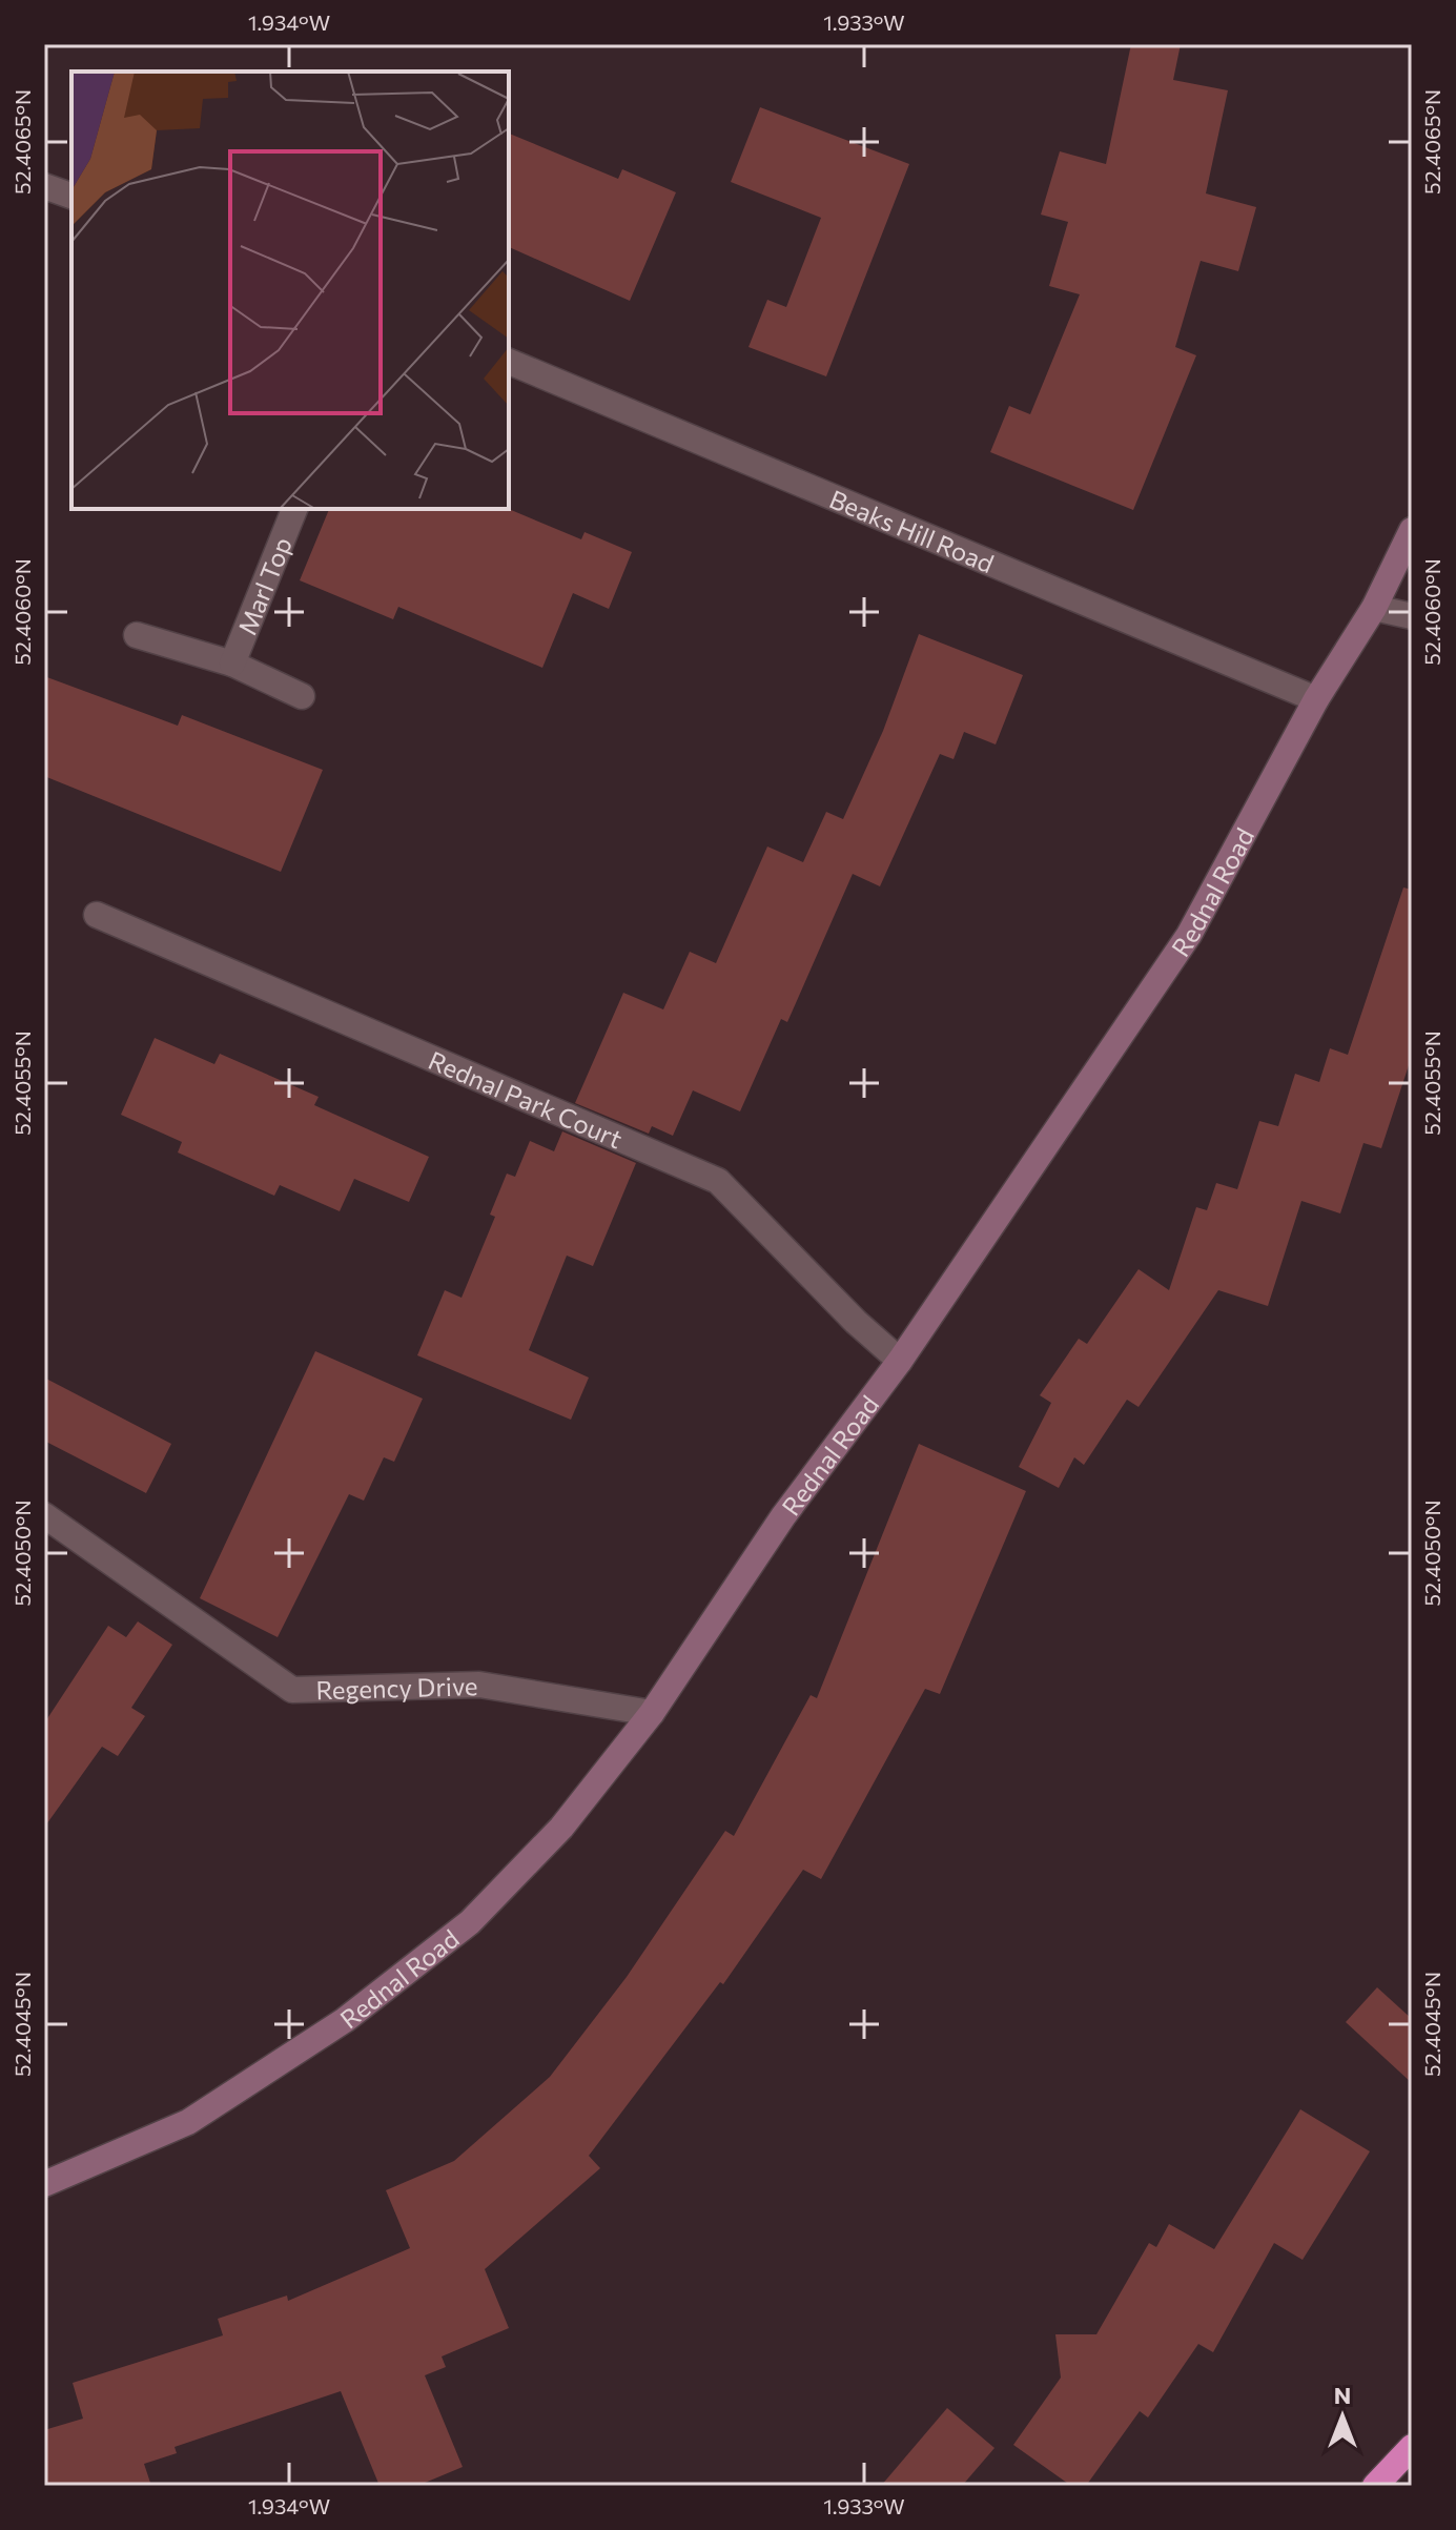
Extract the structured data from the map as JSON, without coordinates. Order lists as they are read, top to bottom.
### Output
{
  "streets": {
    "street": [
      "Beaks Hill Road",
      "Marl Top",
      "Rednal Road",
      "Rednal Park Court",
      "Regency Drive"
    ]
  },
  "crossings": [
    ["Beaks Hill Road", "Rednal Road"],
    ["Rednal Road", "Rednal Park Court"],
    ["Rednal Road", "Regency Drive"]
  ],
  "north": "top",
  "coordinates": [
    "1.934°W",
    "1.933°W",
    "52.4065°N",
    "52.4060°N",
    "52.4055°N",
    "52.4050°N",
    "52.4045°N"
  ]
}
